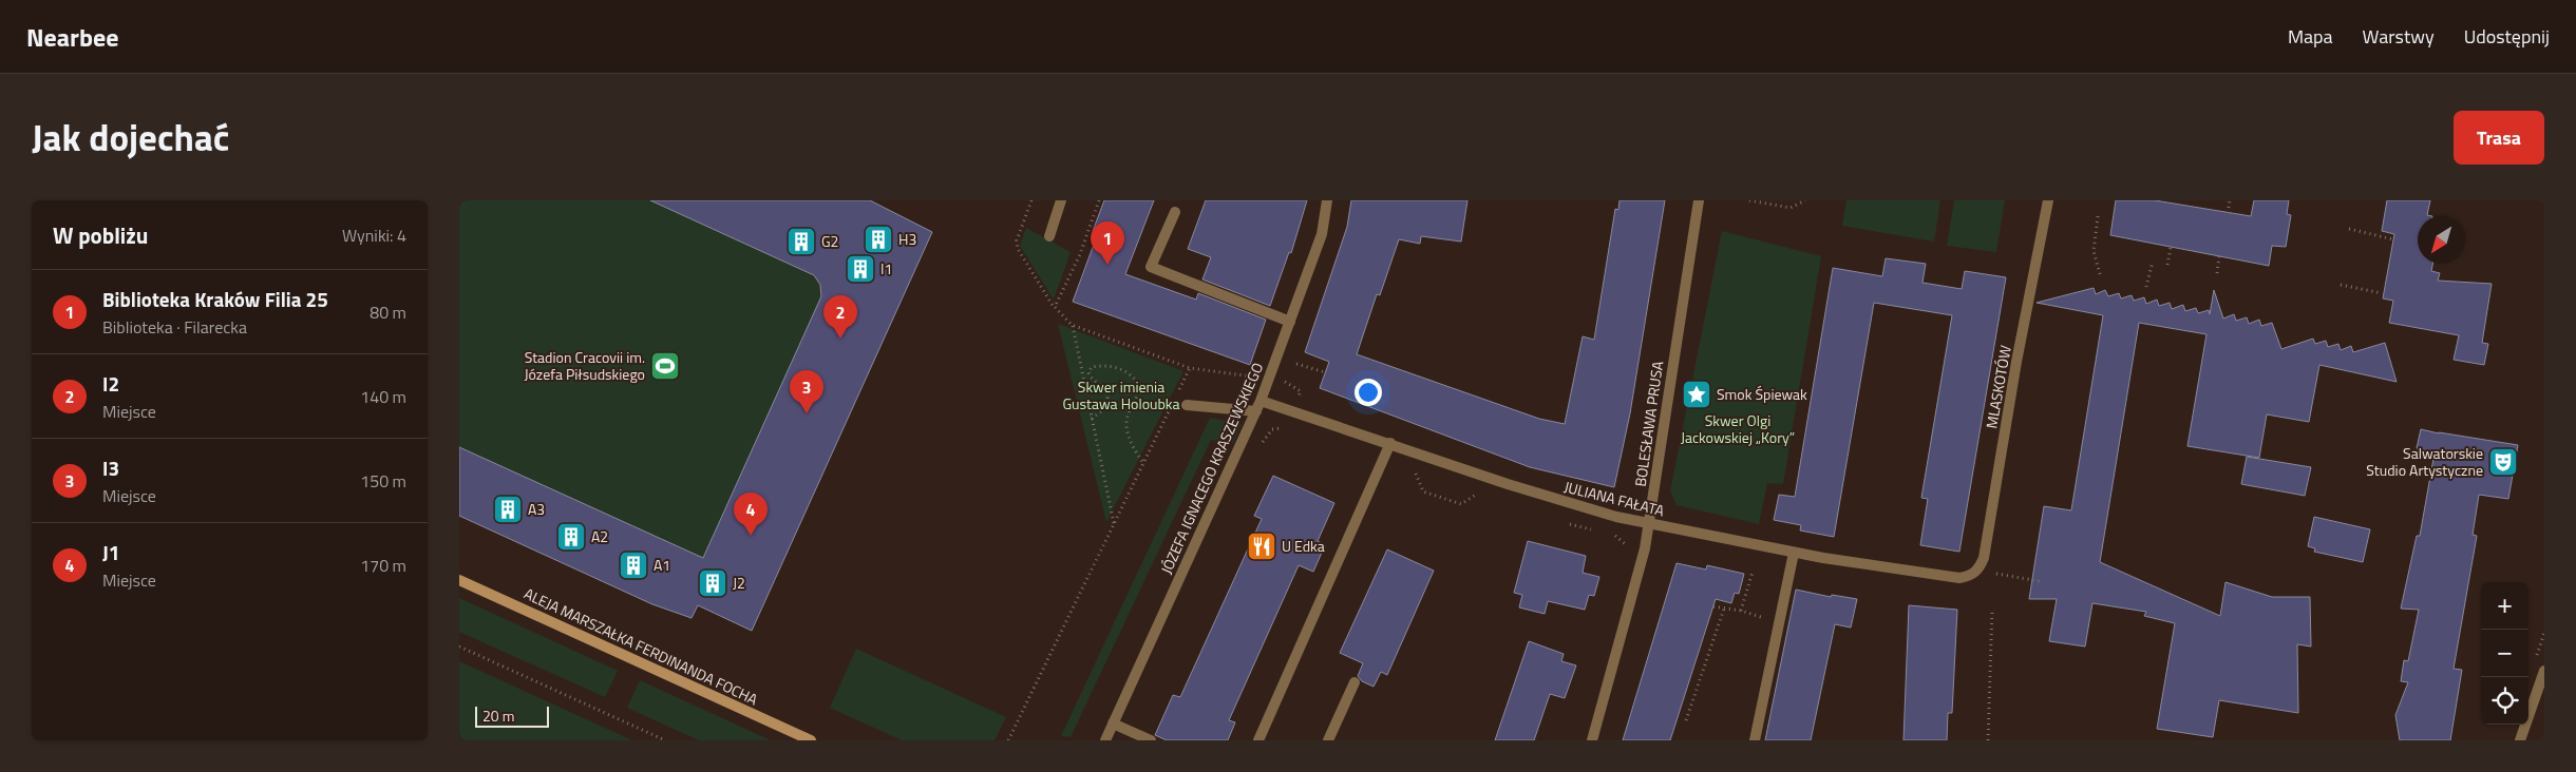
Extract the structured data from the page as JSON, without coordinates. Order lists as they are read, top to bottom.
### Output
{
  "streets": {
    "street": [
      "MLASKOTÓW",
      "BOLESŁAWA PRUSA",
      "JÓZEFA IGNACEGO KRASZEWSKIEGO",
      "JULIANA FAŁATA",
      "ALEJA MARSZAŁKA FERDINANDA FOCHA"
    ]
  },
  "crossings": [
    ["MLASKOTÓW", "JULIANA FAŁATA"],
    ["BOLESŁAWA PRUSA", "JULIANA FAŁATA"],
    ["JÓZEFA IGNACEGO KRASZEWSKIEGO", "JULIANA FAŁATA"]
  ],
  "parks": ["Skwer imienia Gustawa Holoubka", "Skwer Olgi Jackowskiej „Kory”"],
  "places": {
    "building": [
      "H3",
      "G2",
      "I1",
      "A3",
      "A2",
      "A1",
      "J2"
    ],
    "sports": ["Stadion Cracovii im. Józefa Piłsudskiego"],
    "place": ["Smok Śpiewak"],
    "theatre": ["Salwatorskie Studio Artystyczne"],
    "restaurant": ["U Edka"]
  },
  "scale_bar": "20 m",
  "north": "bottom left",
  "page": {
    "header": "Nearbee",
    "nav": ["Mapa", "Warstwy", "Udostępnij"],
    "title": "Jak dojechać",
    "buttons": "Trasa",
    "heading": ["W pobliżu", "Wyniki: 4"],
    "pins": [
      "1",
      "2",
      "3",
      "4"
    ],
    "list": [
      {
        "mark": "1",
        "name": "Biblioteka Kraków Filia 25",
        "note": "Biblioteka · Filarecka",
        "value": "80 m"
      },
      {
        "mark": "2",
        "name": "I2",
        "note": "Miejsce",
        "value": "140 m"
      },
      {
        "mark": "3",
        "name": "I3",
        "note": "Miejsce",
        "value": "150 m"
      },
      {
        "mark": "4",
        "name": "J1",
        "note": "Miejsce",
        "value": "170 m"
      }
    ],
    "map_buttons": ["+", "−"],
    "scale": "20 m"
  }
}
